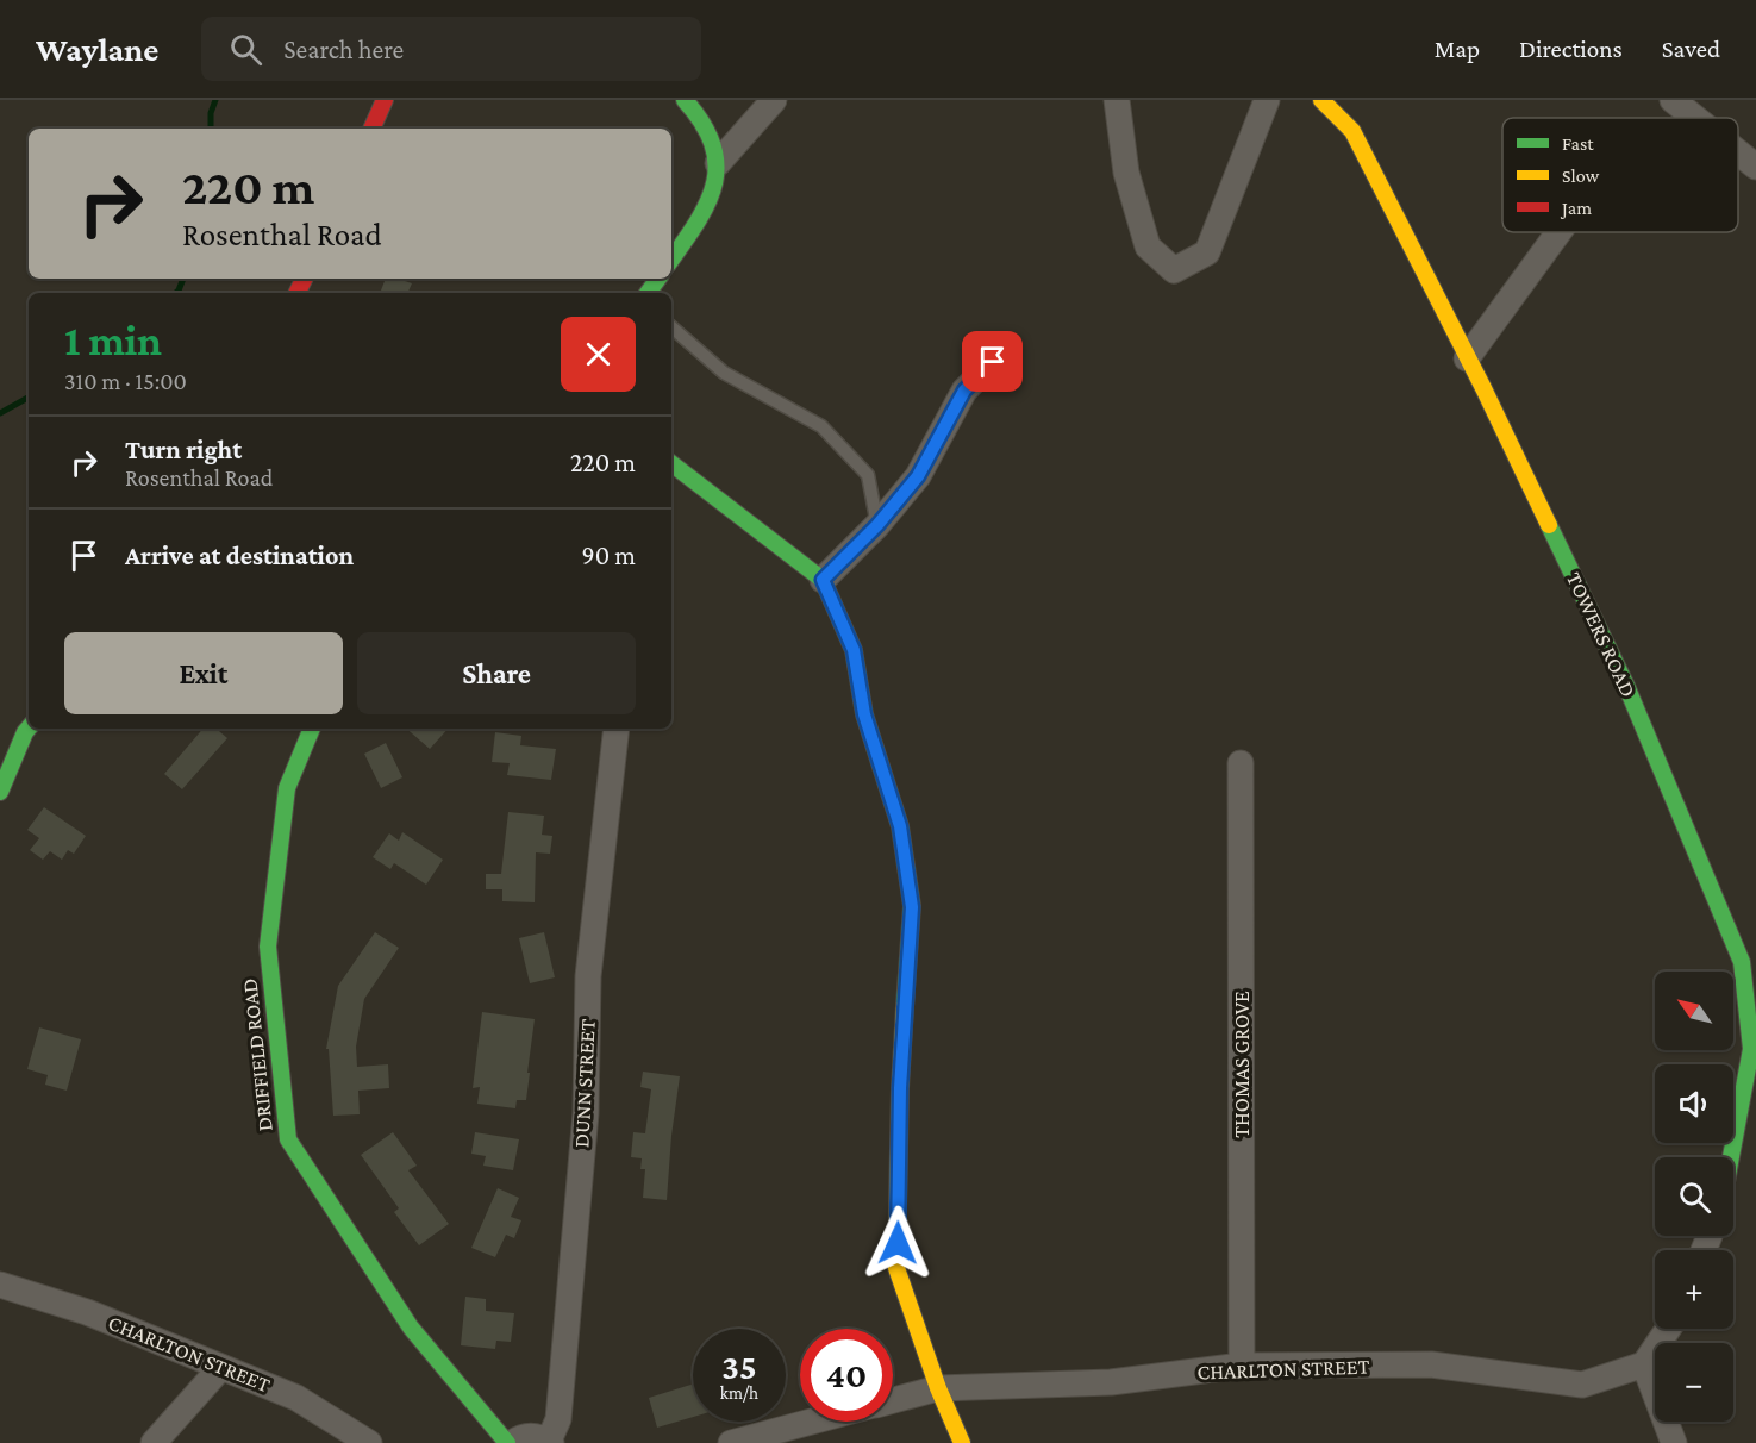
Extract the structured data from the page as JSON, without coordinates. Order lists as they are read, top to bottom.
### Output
{
  "streets": {
    "street": [
      "TOWERS ROAD",
      "DRIFFIELD ROAD",
      "THOMAS GROVE",
      "DUNN STREET",
      "CHARLTON STREET"
    ]
  },
  "crossings": [
    ["THOMAS GROVE", "CHARLTON STREET"]
  ],
  "legend": ["Fast", "Slow", "Jam"],
  "north": "top left",
  "page": {
    "header": "Waylane",
    "search": "Search here",
    "nav": ["Map", "Directions", "Saved"],
    "turn": ["220 m", "Rosenthal Road"],
    "heading": ["1 min", "310 m · 15:00"],
    "list": [
      {
        "name": "Turn right",
        "note": "Rosenthal Road",
        "value": "220 m"
      },
      {
        "name": "Arrive at destination",
        "value": "90 m"
      }
    ],
    "buttons": ["Exit", "Share"],
    "map_buttons": ["+", "−"],
    "speed": "35 km/h",
    "limit": "40"
  }
}
